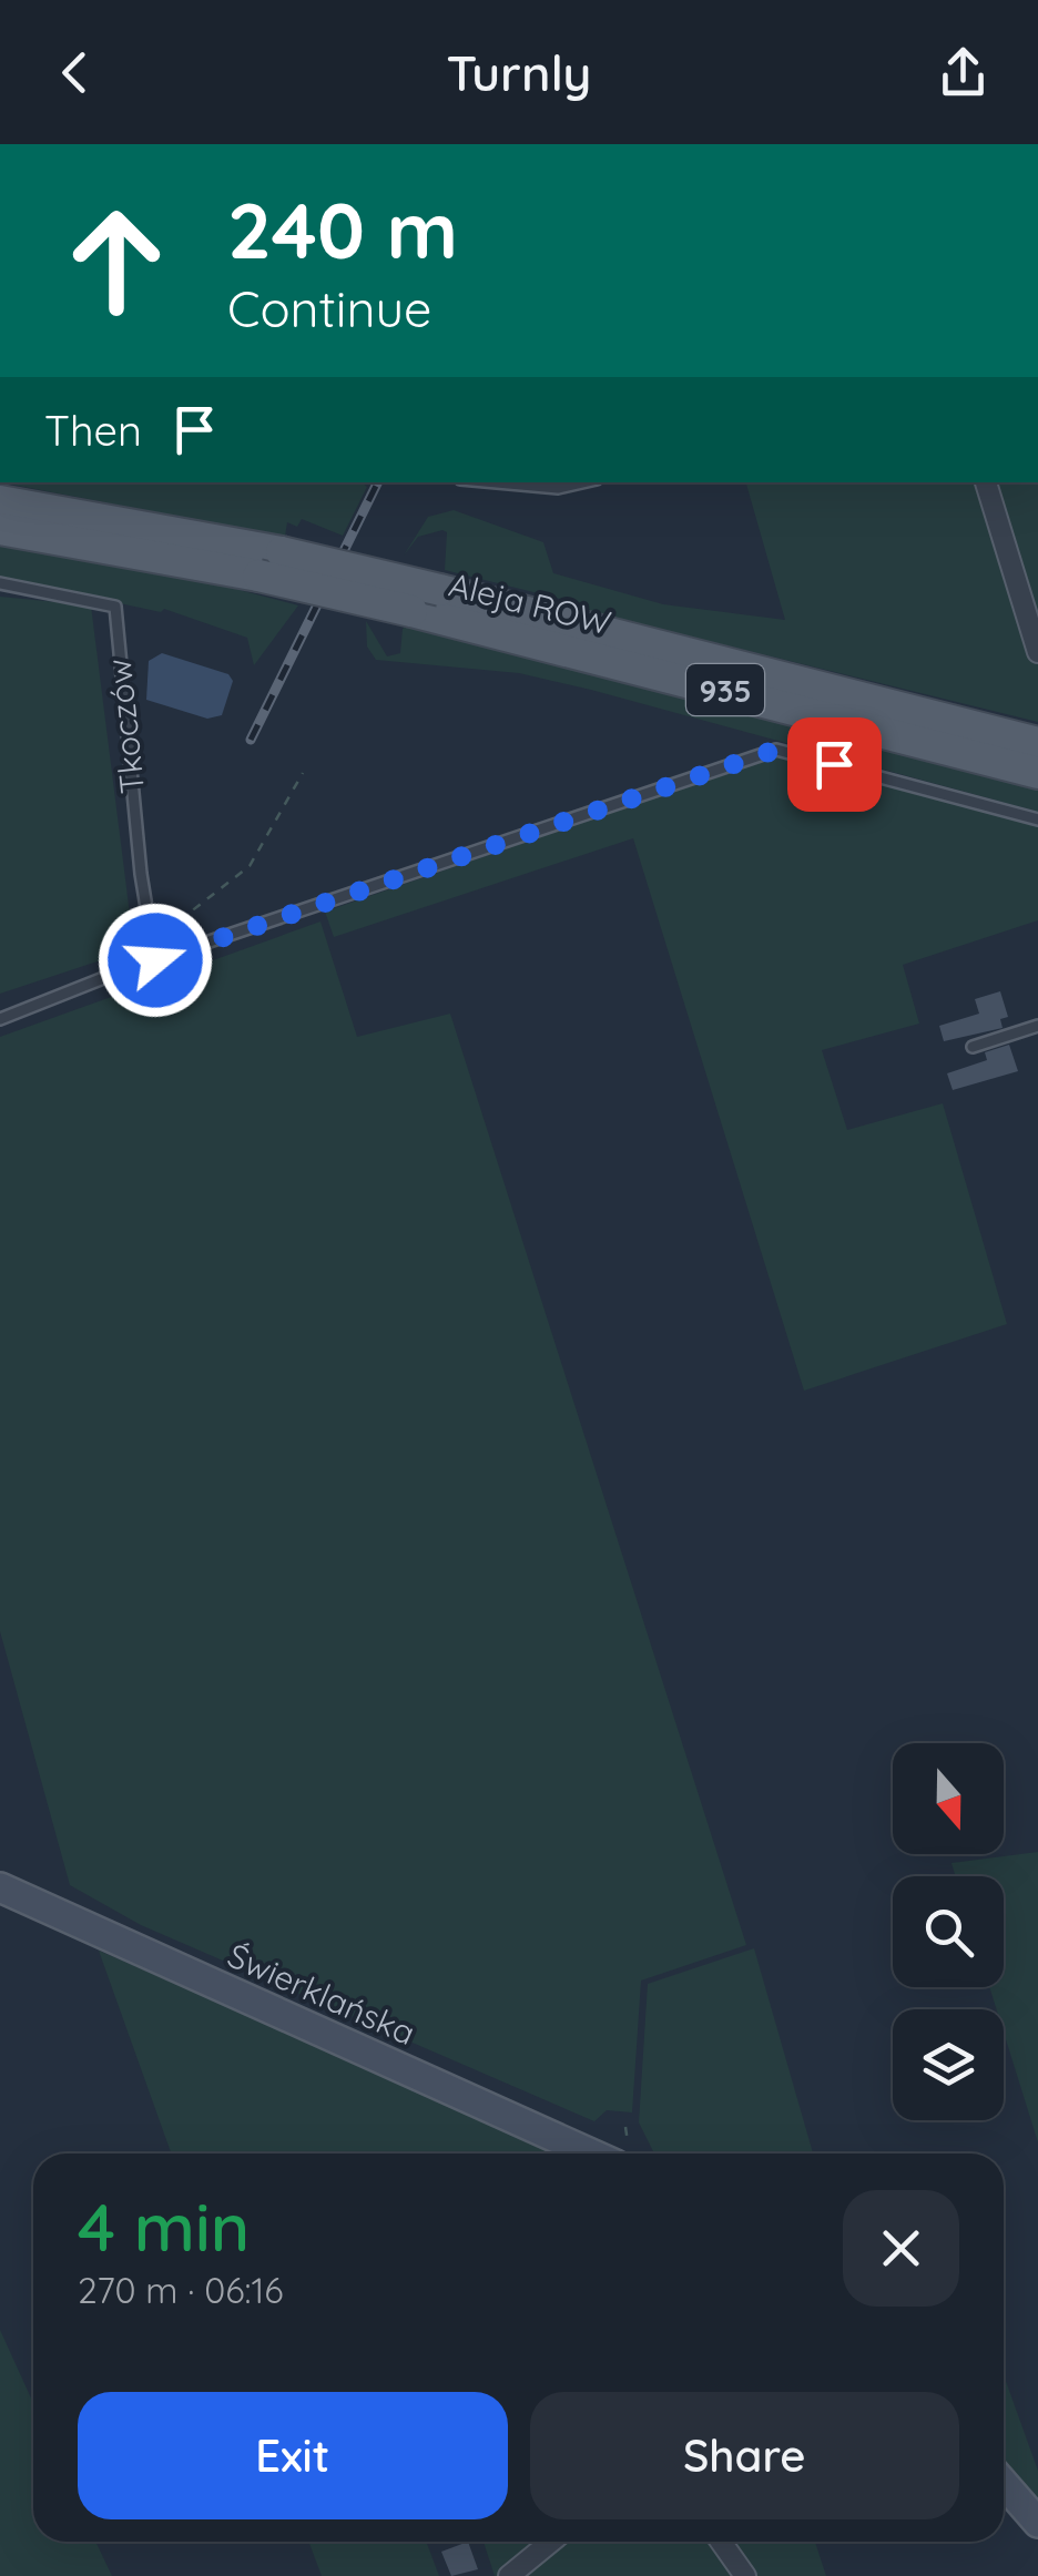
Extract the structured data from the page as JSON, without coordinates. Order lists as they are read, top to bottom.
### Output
{
  "streets": {
    "main road": ["Aleja ROW", "935"],
    "street": ["Świerklańska"],
    "lane": ["Tkoczów"]
  },
  "north": "bottom",
  "page": {
    "header": "Turnly",
    "turn": ["240 m", "Continue"],
    "then": "Then",
    "heading": ["4 min", "270 m · 06:16"],
    "buttons": ["Exit", "Share"]
  }
}
